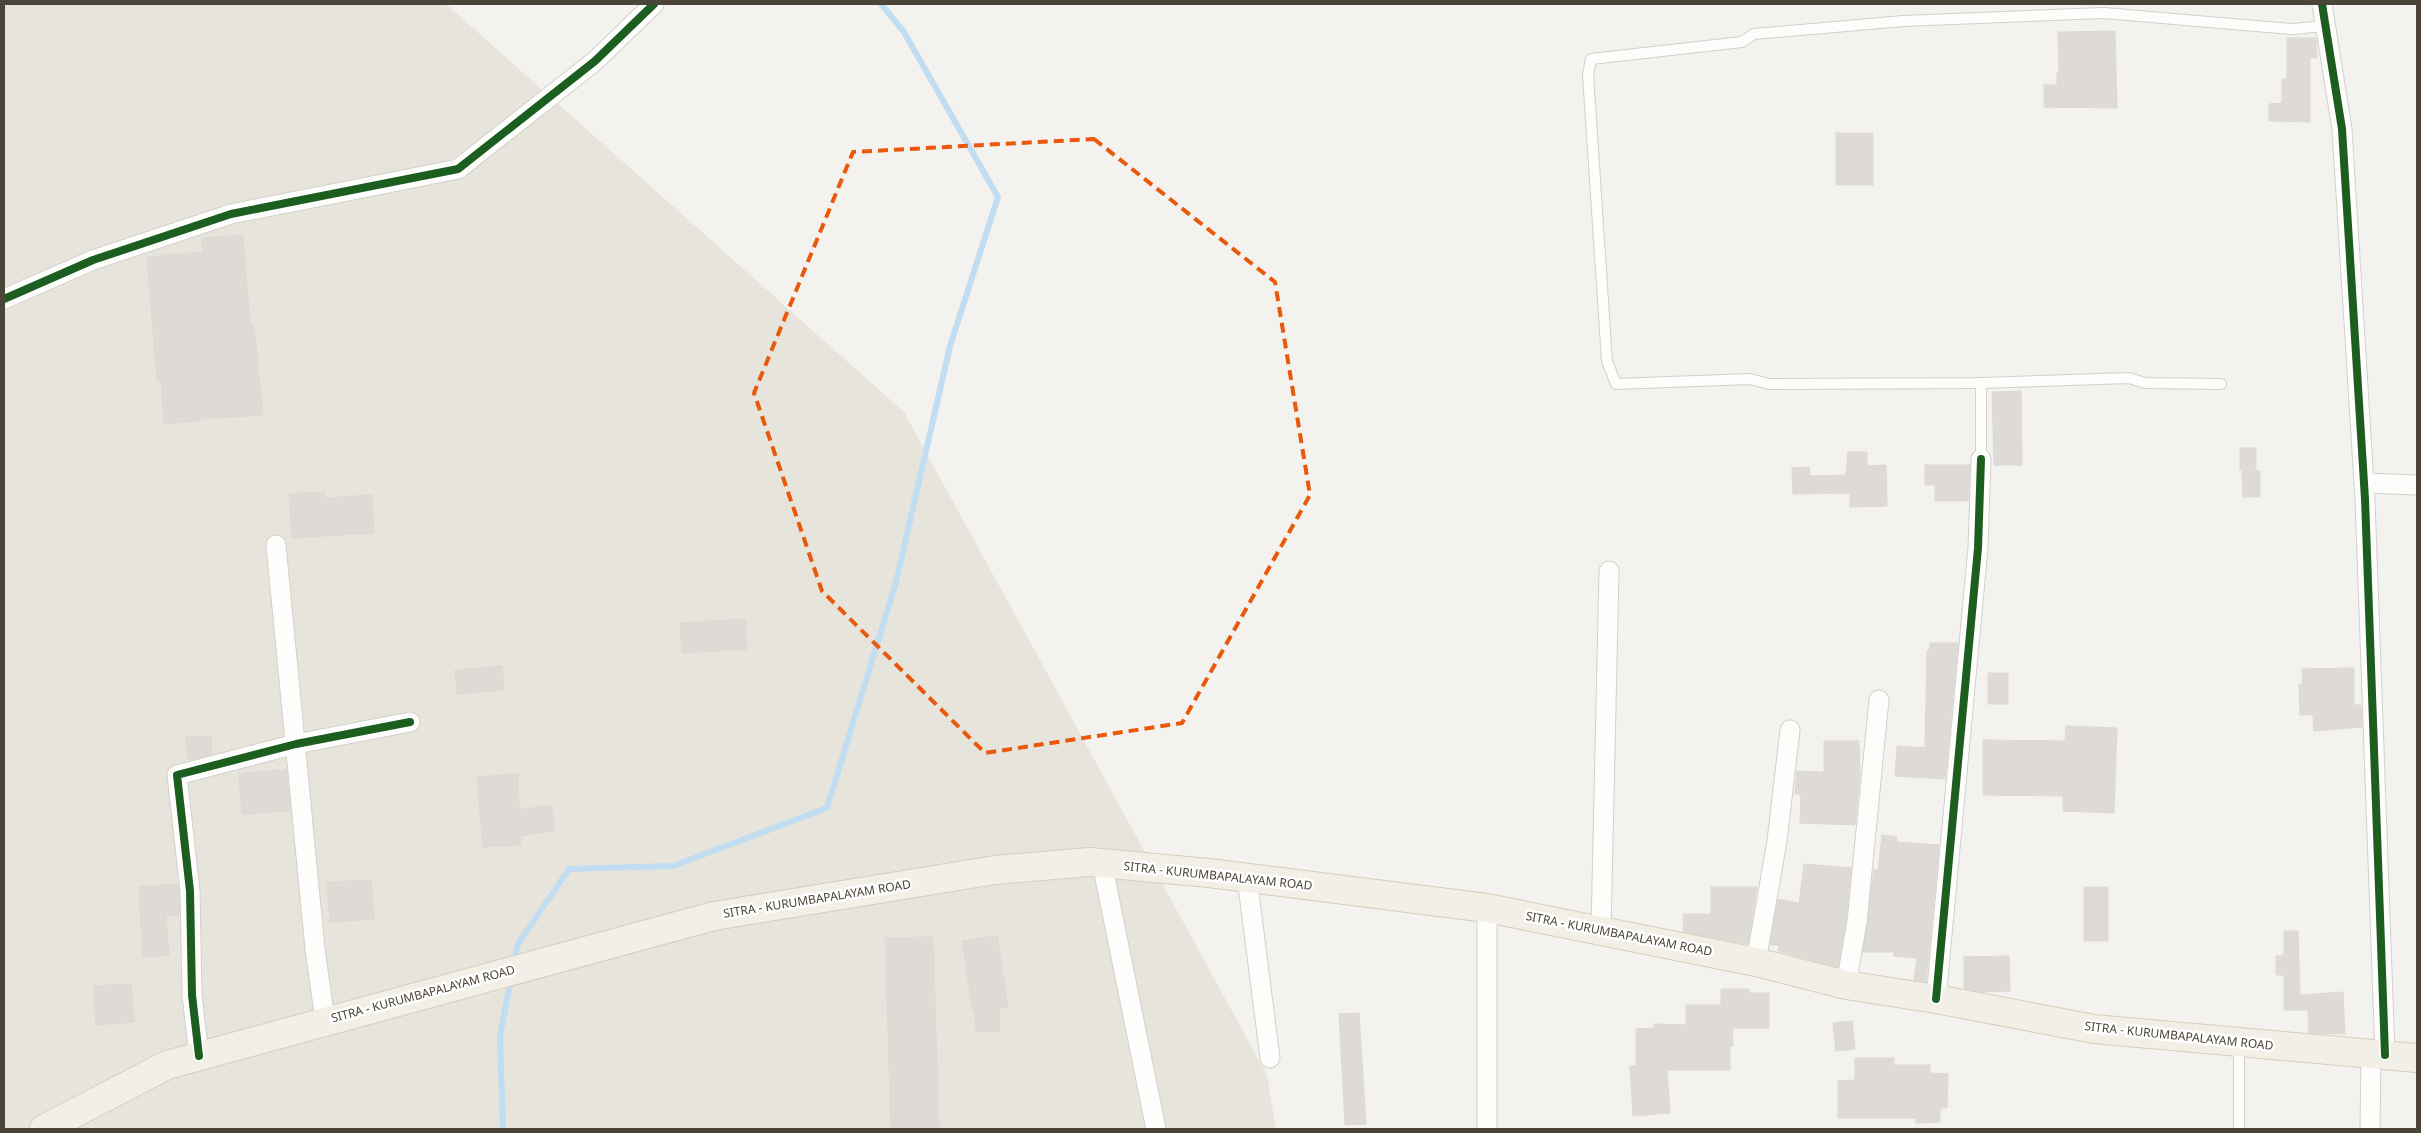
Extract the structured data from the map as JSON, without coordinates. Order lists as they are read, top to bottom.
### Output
{
  "streets": {
    "main road": ["SITRA - KURUMBAPALAYAM ROAD"]
  }
}
